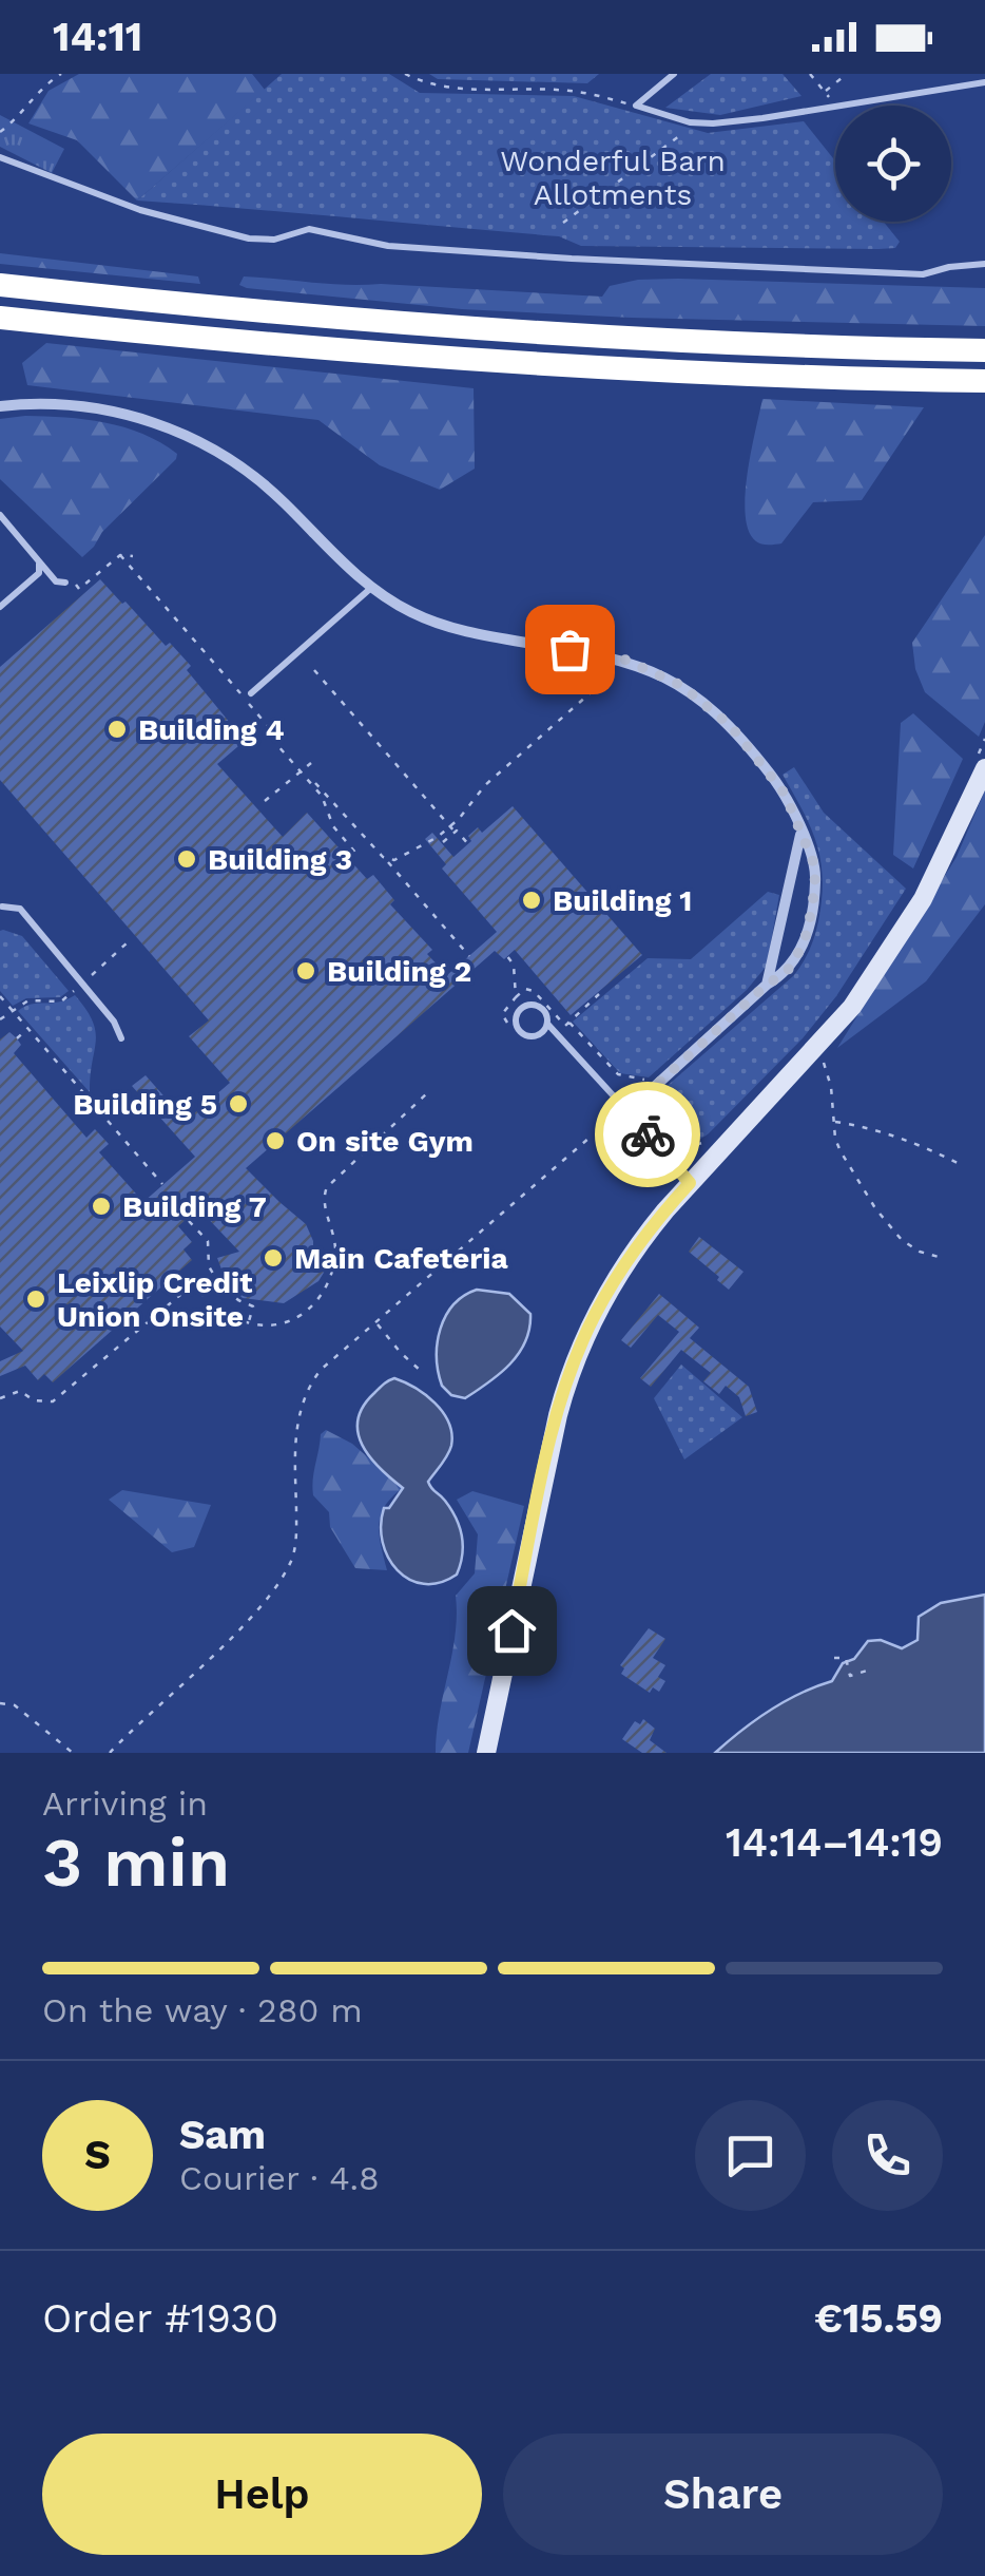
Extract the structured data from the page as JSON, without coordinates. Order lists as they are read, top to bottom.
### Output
{
  "parks": ["Wonderful Barn Allotments"],
  "places": [
    "Building 4",
    "Building 3",
    "Building 1",
    "Building 2",
    "Building 5",
    "On site Gym",
    "Building 7",
    "Main Cafeteria",
    "Leixlip Credit Union Onsite"
  ],
  "page": {
    "status": "14:11",
    "heading": ["3 min", "Arriving in", "14:14–14:19"],
    "panel": [
      "Sam",
      "Courier · 4.8",
      "Order #1930",
      "€15.59"
    ],
    "bar": "On the way · 280 m",
    "round": "S",
    "buttons": ["Help", "Share"]
  }
}
